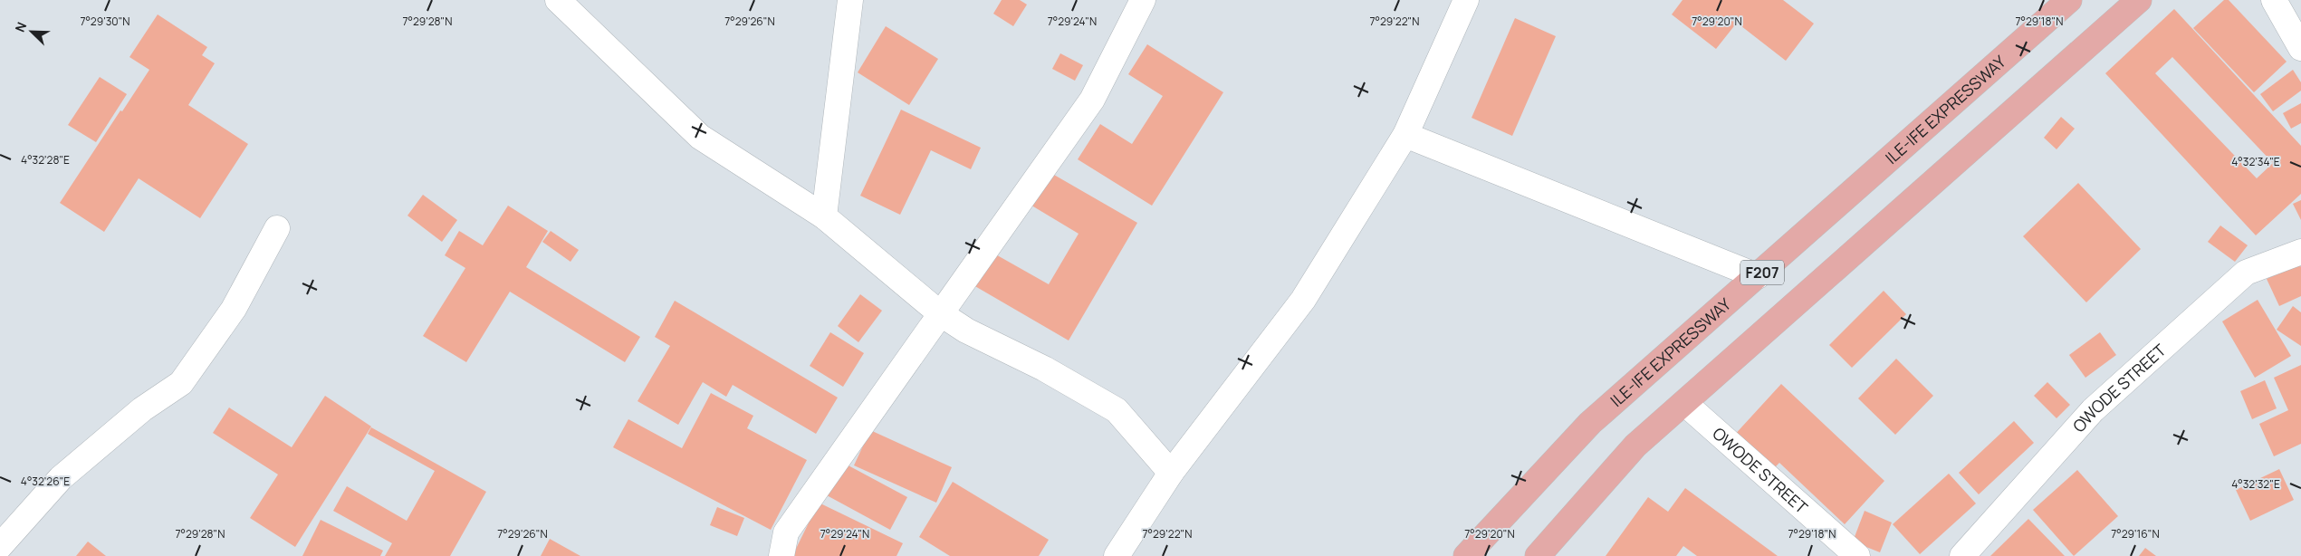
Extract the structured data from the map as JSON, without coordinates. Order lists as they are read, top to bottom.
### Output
{
  "streets": {
    "main road": ["ILE-IFE EXPRESSWAY", "F207"],
    "street": ["OWODE STREET"]
  },
  "crossings": [
    ["F207", "OWODE STREET"]
  ],
  "north": "top left",
  "coordinates": [
    "7°29'30\"N",
    "7°29'28\"N",
    "7°29'26\"N",
    "7°29'24\"N",
    "7°29'22\"N",
    "7°29'20\"N",
    "7°29'18\"N",
    "4°32'28\"E",
    "4°32'34\"E",
    "4°32'26\"E",
    "4°32'32\"E",
    "7°29'16\"N"
  ]
}
